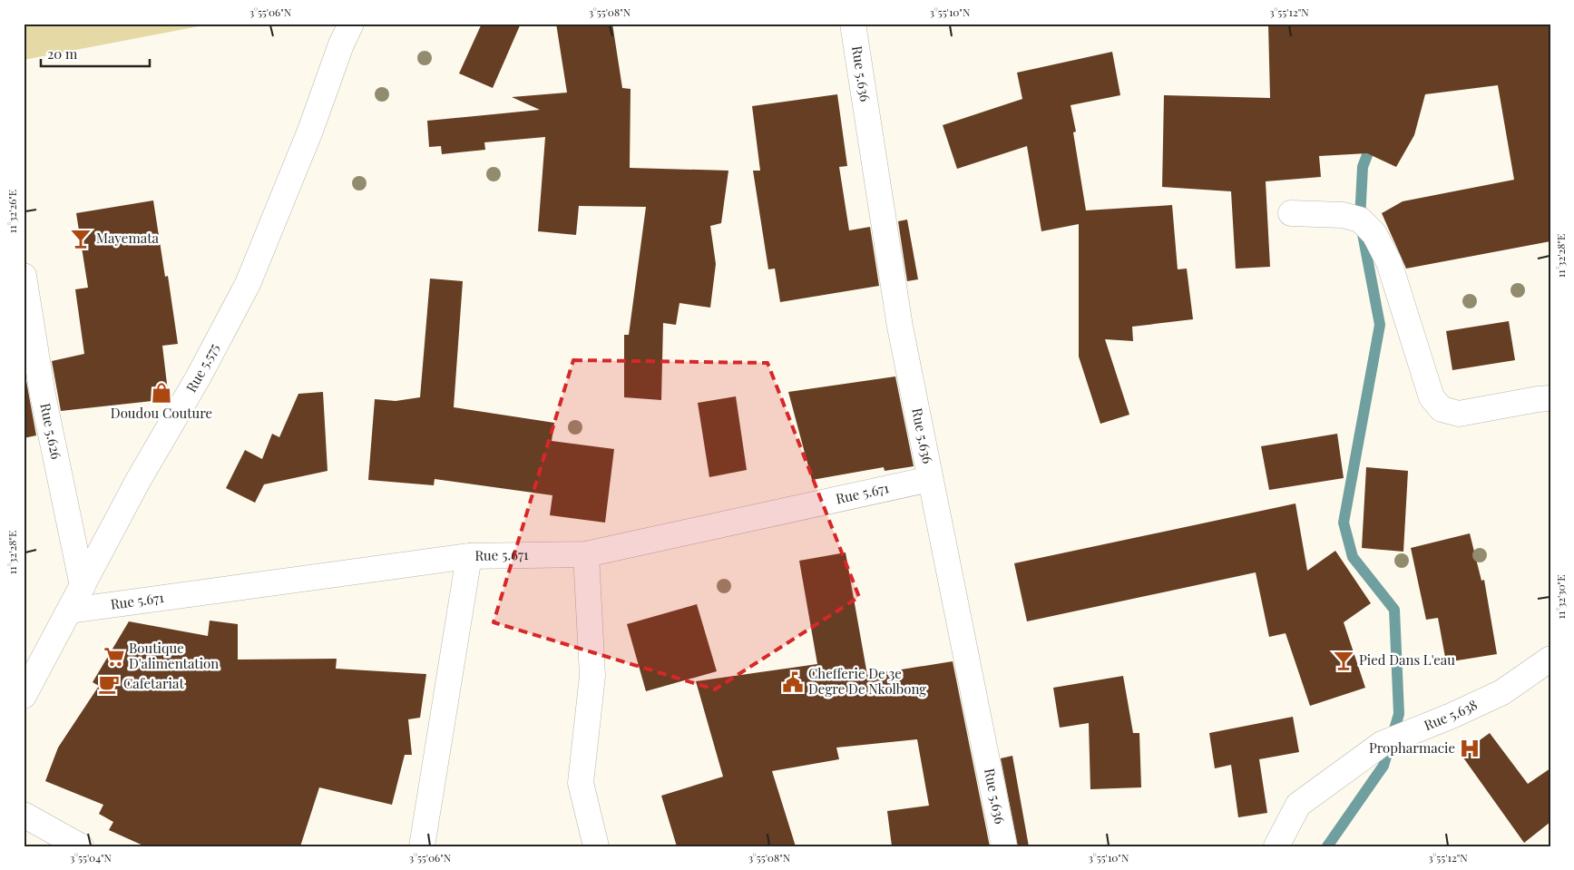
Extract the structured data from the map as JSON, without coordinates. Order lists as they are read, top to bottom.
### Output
{
  "streets": {
    "street": [
      "Rue 5.636",
      "Rue 5.575",
      "Rue 5.626",
      "Rue 5.671",
      "Rue 5.638"
    ]
  },
  "crossings": [
    ["Rue 5.636", "Rue 5.671"],
    ["Rue 5.575", "Rue 5.626"],
    ["Rue 5.575", "Rue 5.671"]
  ],
  "places": {
    "bar": ["Mayemata", "Pied Dans L'eau"],
    "shop": ["Doudou Couture"],
    "supermarket": ["Boutique D'alimentation"],
    "public building": ["Chefferie De 3e Degre De Nkolbong"],
    "cafe": ["Cafetariat"],
    "hospital": ["Propharmacie"]
  },
  "scale_bar": "20 m",
  "coordinates": [
    "3°55'06\"N",
    "3°55'08\"N",
    "3°55'10\"N",
    "3°55'12\"N",
    "11°32'26\"E",
    "11°32'28\"E",
    "11°32'30\"E",
    "3°55'04\"N"
  ]
}
